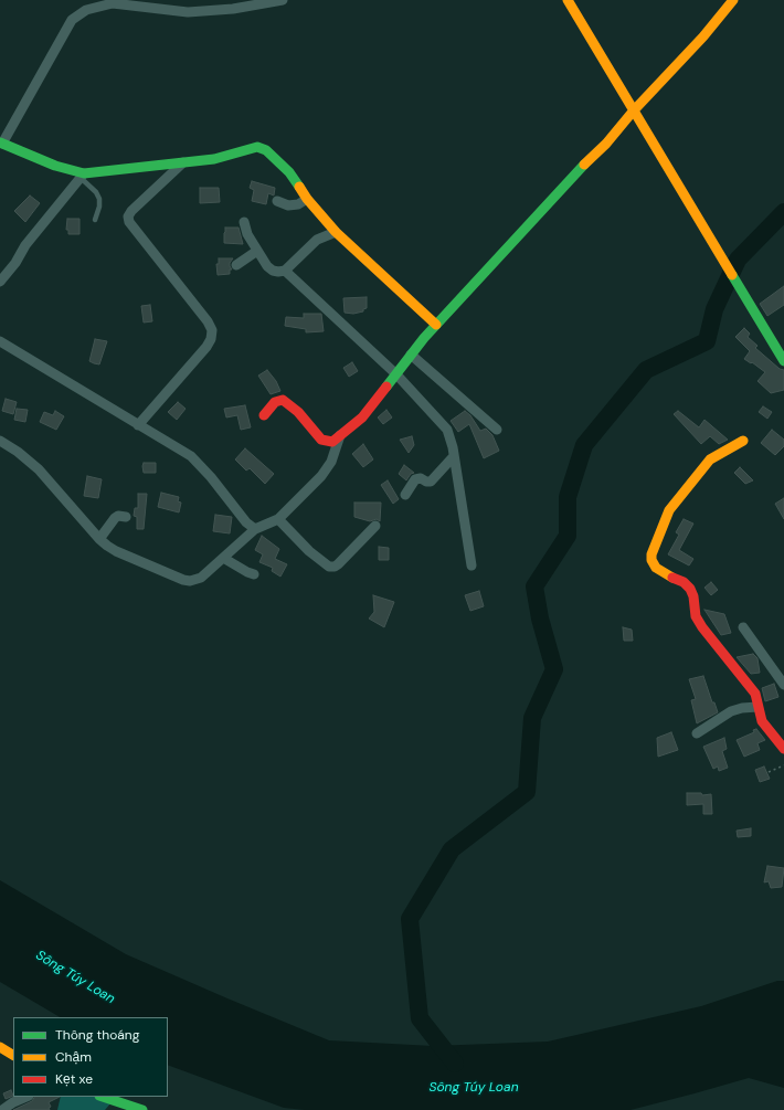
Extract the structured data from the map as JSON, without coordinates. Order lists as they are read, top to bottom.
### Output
{
  "water": ["Sông Túy Loan"],
  "legend": ["Thông thoáng", "Chậm", "Kẹt xe"]
}
